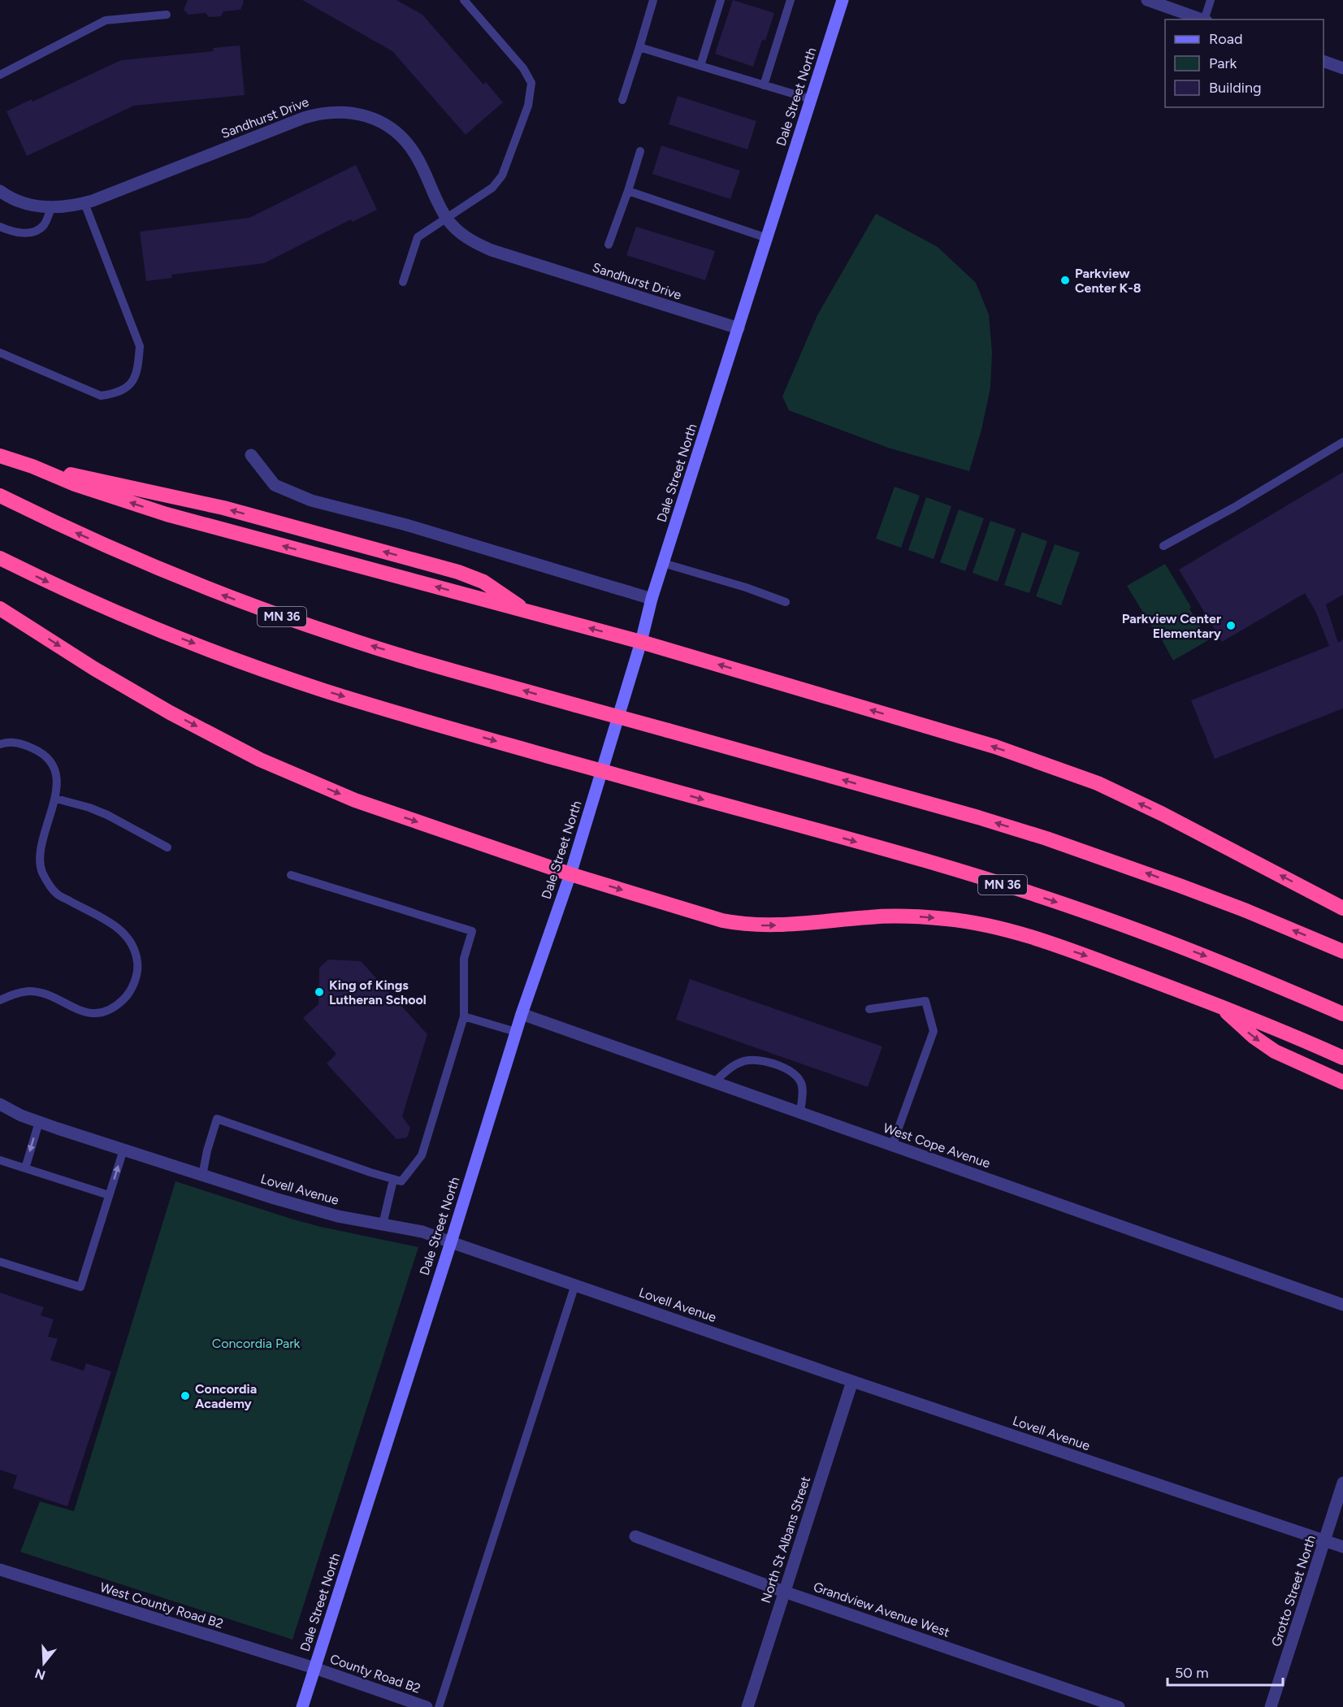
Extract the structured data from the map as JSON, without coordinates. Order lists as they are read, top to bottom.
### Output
{
  "streets": {
    "highway": ["MN 36"],
    "main road": ["Dale Street North"],
    "street": [
      "Sandhurst Drive",
      "West Cope Avenue",
      "Lovell Avenue",
      "North St Albans Street",
      "Grotto Street North",
      "West County Road B2",
      "Grandview Avenue West",
      "County Road B2"
    ]
  },
  "crossings": [
    ["Dale Street North", "Sandhurst Drive"],
    ["Dale Street North", "West Cope Avenue"],
    ["Dale Street North", "Lovell Avenue"],
    ["Dale Street North", "West County Road B2"],
    ["Dale Street North", "County Road B2"],
    ["Lovell Avenue", "North St Albans Street"],
    ["Lovell Avenue", "Grotto Street North"],
    ["North St Albans Street", "Grandview Avenue West"],
    ["West County Road B2", "County Road B2"]
  ],
  "parks": ["Concordia Park"],
  "places": [
    "Parkview Center K-8",
    "Parkview Center Elementary",
    "King of Kings Lutheran School",
    "Concordia Academy"
  ],
  "legend": ["Road", "Park", "Building"],
  "scale_bar": "50 m",
  "north": "bottom"
}
